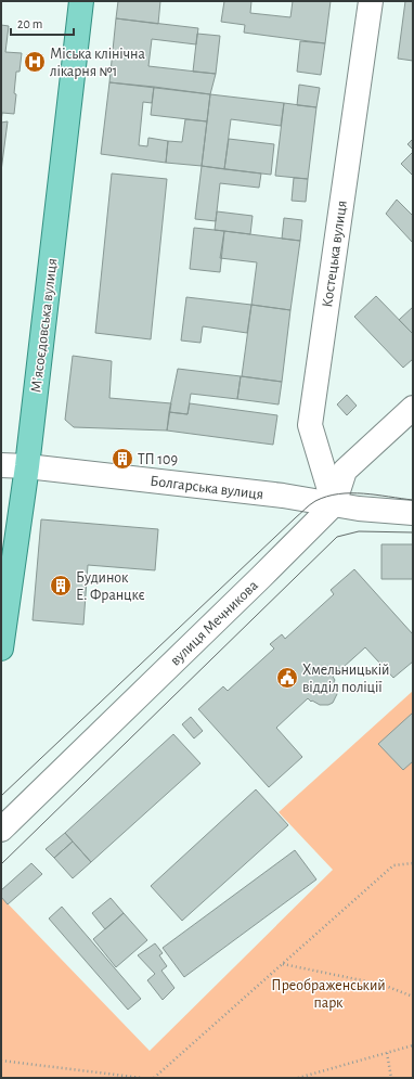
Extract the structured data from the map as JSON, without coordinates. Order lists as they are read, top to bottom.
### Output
{
  "streets": {
    "main road": ["Мʼясоєдовська вулиця"],
    "street": ["Костецька вулиця", "Болгарська вулиця", "вулиця Мечникова"]
  },
  "crossings": [
    ["Костецька вулиця", "Болгарська вулиця"],
    ["Костецька вулиця", "вулиця Мечникова"],
    ["Мʼясоєдовська вулиця", "Болгарська вулиця"],
    ["Болгарська вулиця", "вулиця Мечникова"]
  ],
  "parks": ["Преображенський парк"],
  "places": {
    "hospital": ["Міська клінічна лікарня №1"],
    "building": ["ТП 109", "Будинок Е. Францкє"],
    "public building": ["Хмельницькій відділ поліції"]
  },
  "scale_bar": "20 m"
}
